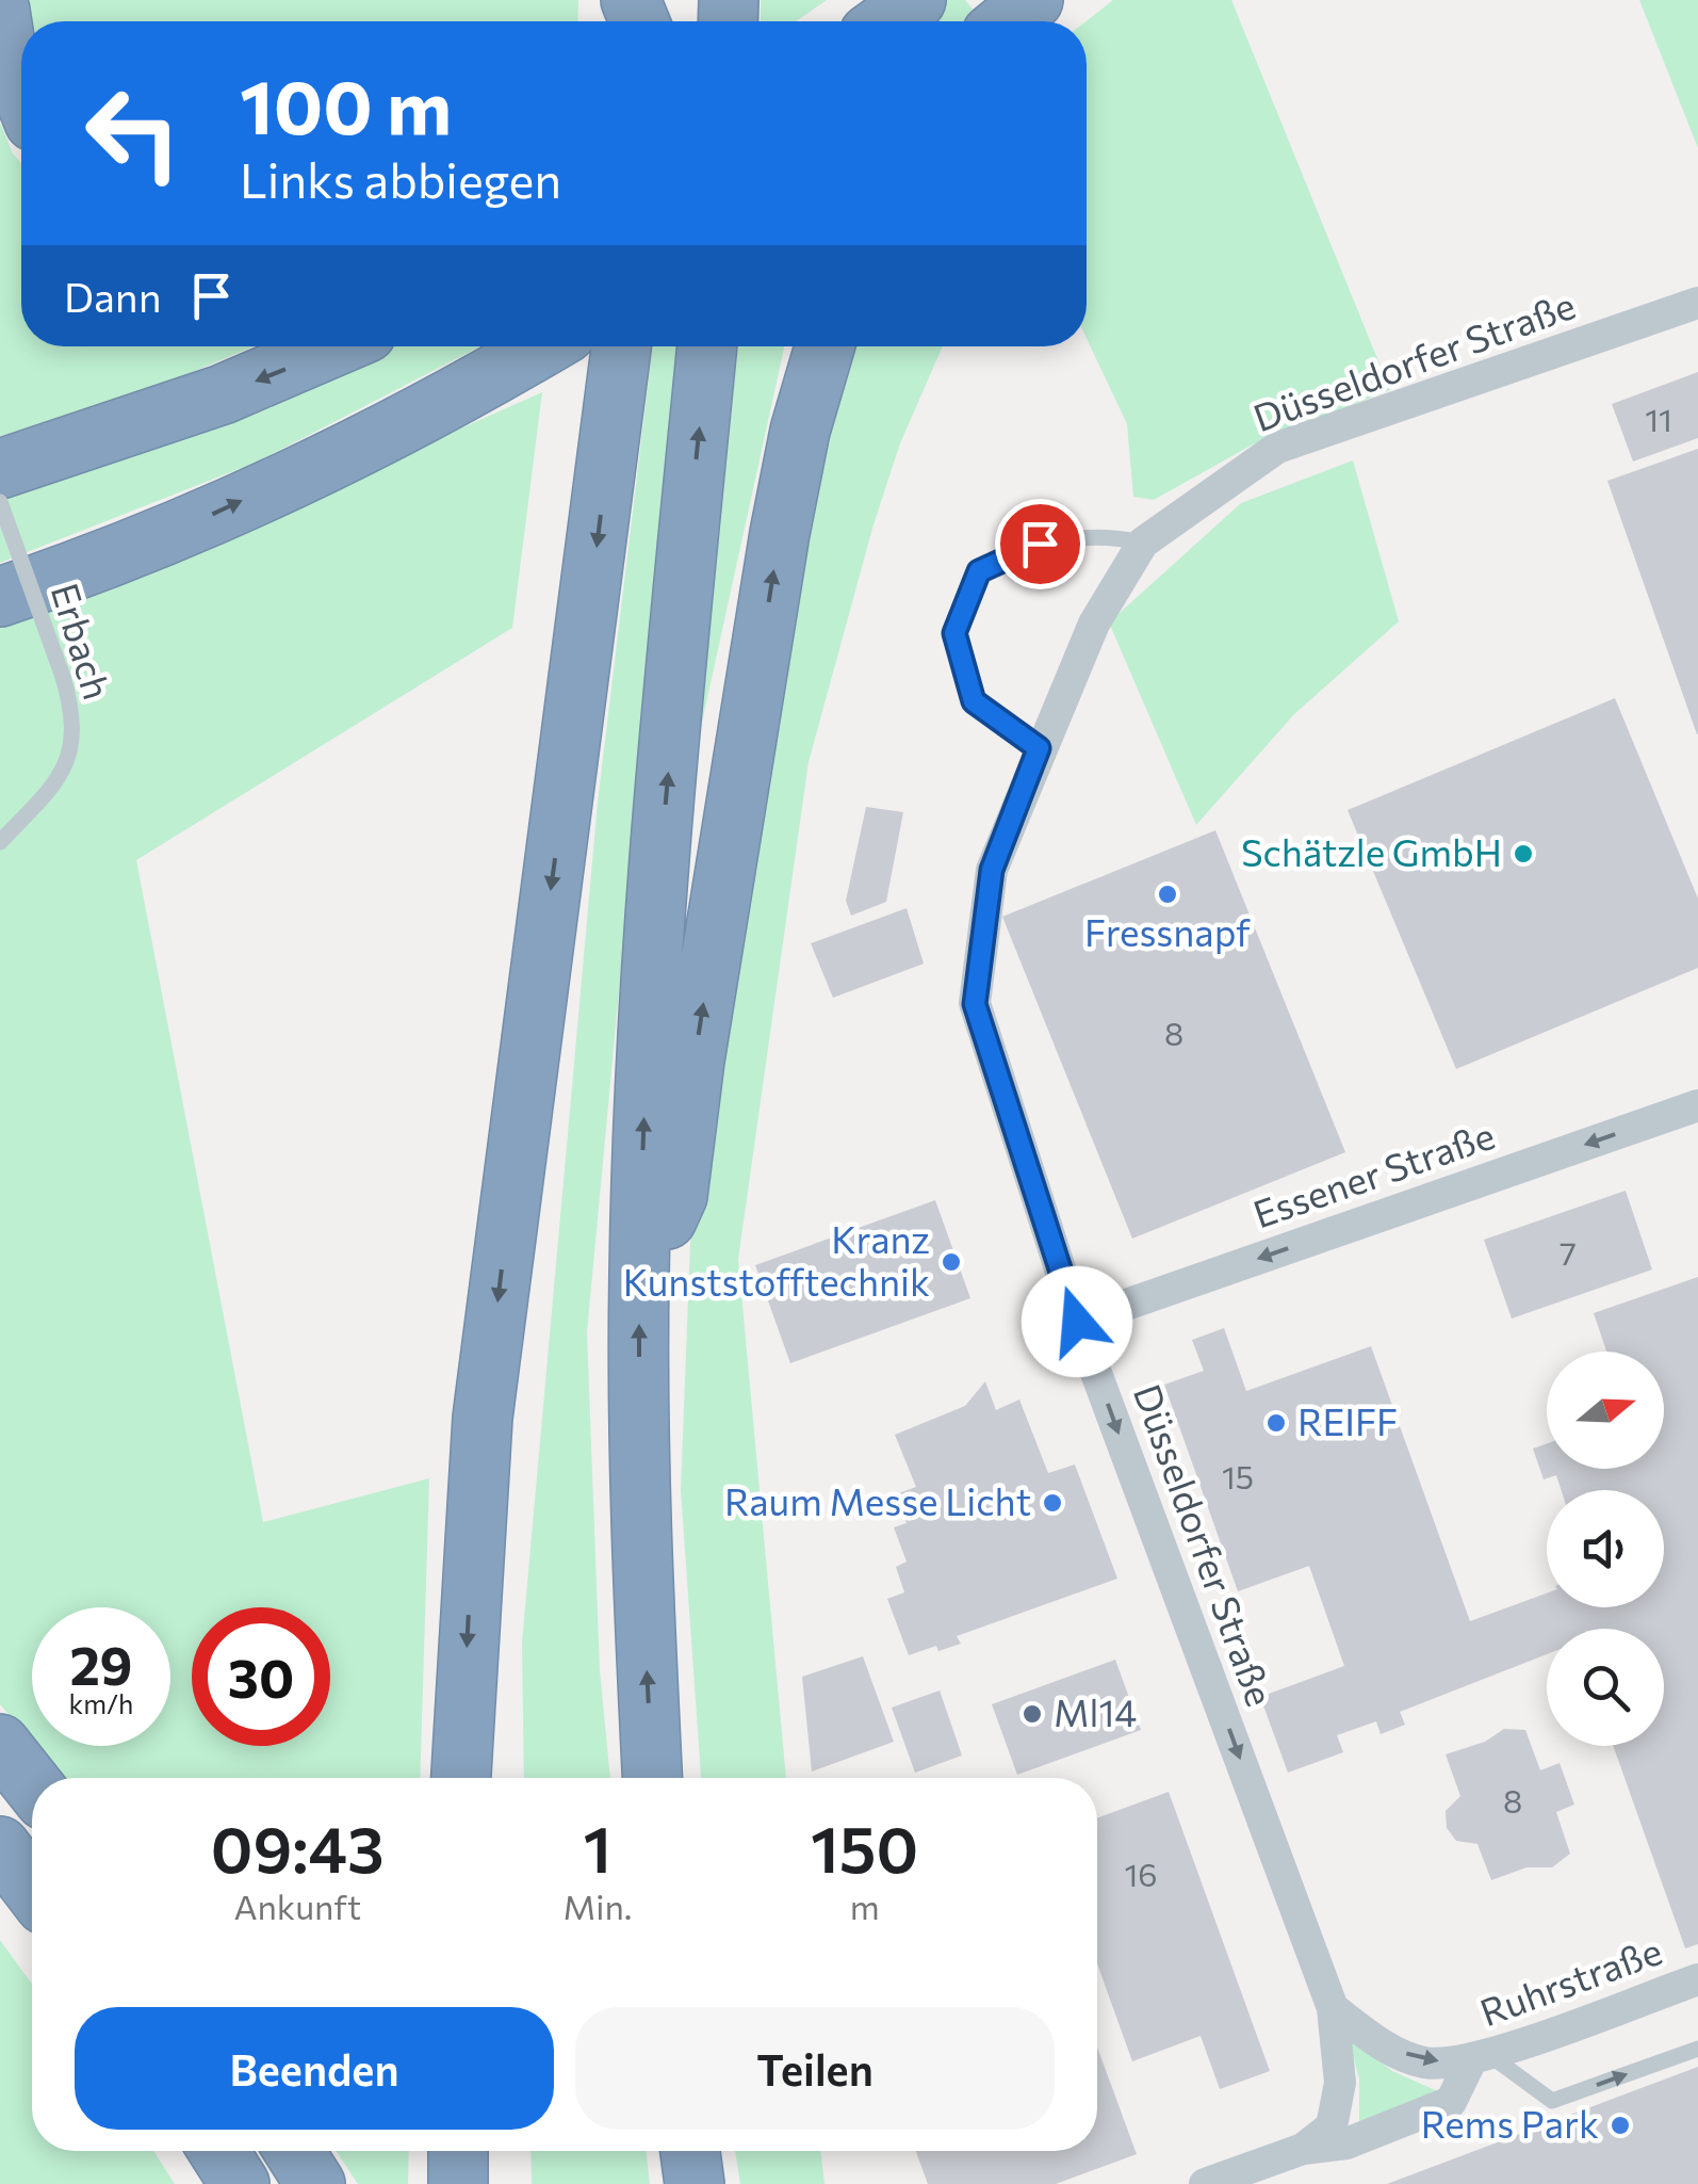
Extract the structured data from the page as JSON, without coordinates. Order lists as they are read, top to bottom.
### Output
{
  "streets": {
    "street": ["Düsseldorfer Straße", "Essener Straße", "Ruhrstraße"],
    "lane": ["Erbach"]
  },
  "crossings": [
    ["Düsseldorfer Straße", "Essener Straße"],
    ["Düsseldorfer Straße", "Ruhrstraße"]
  ],
  "one_way": ["Essener Straße"],
  "places": [
    "Schätzle GmbH",
    "Fressnapf",
    "Kranz Kunststofftechnik",
    "REIFF",
    "Raum Messe Licht",
    "Ml14",
    "Rems Park"
  ],
  "house_numbers": [
    "11",
    "8",
    "7",
    "15",
    "8",
    "16"
  ],
  "north": "right",
  "page": {
    "turn": ["100 m", "Links abbiegen"],
    "then": "Dann",
    "speed": "29 km/h",
    "limit": "30",
    "eta": [
      "09:43",
      "Ankunft",
      "1",
      "Min.",
      "150",
      "m"
    ],
    "buttons": ["Beenden", "Teilen"]
  }
}
